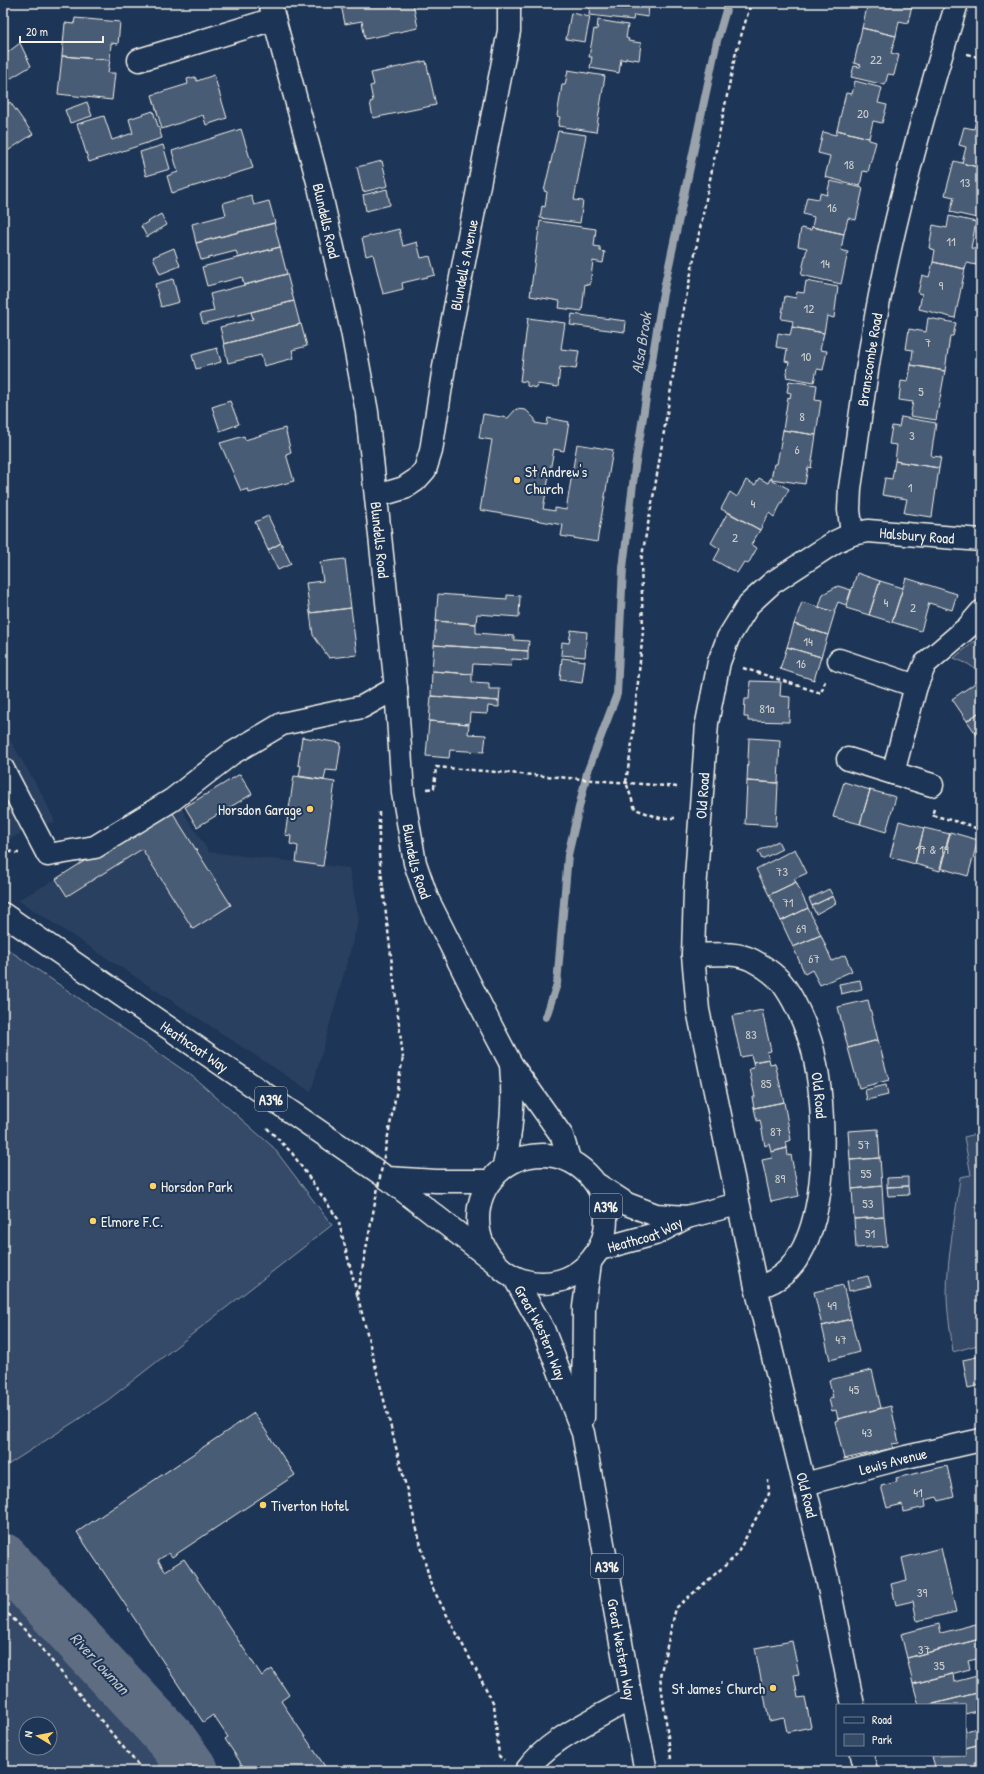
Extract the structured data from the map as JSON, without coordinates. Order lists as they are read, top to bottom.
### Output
{
  "streets": {
    "street": [
      "Blundells Road",
      "Blundell's Avenue",
      "Branscombe Road",
      "Halsbury Road",
      "Old Road",
      "Heathcoat Way",
      "A396",
      "Great Western Way",
      "Lewis Avenue"
    ]
  },
  "crossings": [
    ["Blundells Road", "Blundell's Avenue"],
    ["Blundells Road", "Heathcoat Way"],
    ["Blundells Road", "A396"],
    ["Blundells Road", "Great Western Way"],
    ["Branscombe Road", "Halsbury Road"],
    ["Old Road", "Heathcoat Way"],
    ["Old Road", "Lewis Avenue"],
    ["Heathcoat Way", "A396"],
    ["Heathcoat Way", "Great Western Way"],
    ["A396", "Great Western Way"]
  ],
  "water": ["Alsa Brook", "River Lowman"],
  "places": [
    "St Andrew's Church",
    "Horsdon Garage",
    "Horsdon Park",
    "Elmore F.C.",
    "Tiverton Hotel",
    "St James' Church"
  ],
  "house_numbers": [
    "22",
    "20",
    "18",
    "13",
    "16",
    "11",
    "14",
    "9",
    "12",
    "7",
    "10",
    "5",
    "8",
    "3",
    "6",
    "1",
    "4",
    "2",
    "4",
    "2",
    "14",
    "16",
    "81a",
    "17 & 19",
    "73",
    "71",
    "69",
    "67",
    "83",
    "85",
    "87",
    "57",
    "55",
    "89",
    "53",
    "51",
    "49",
    "47",
    "45",
    "43",
    "41",
    "39",
    "37",
    "35"
  ],
  "legend": ["Road", "Park"],
  "scale_bar": "20 m",
  "north": "left"
}
